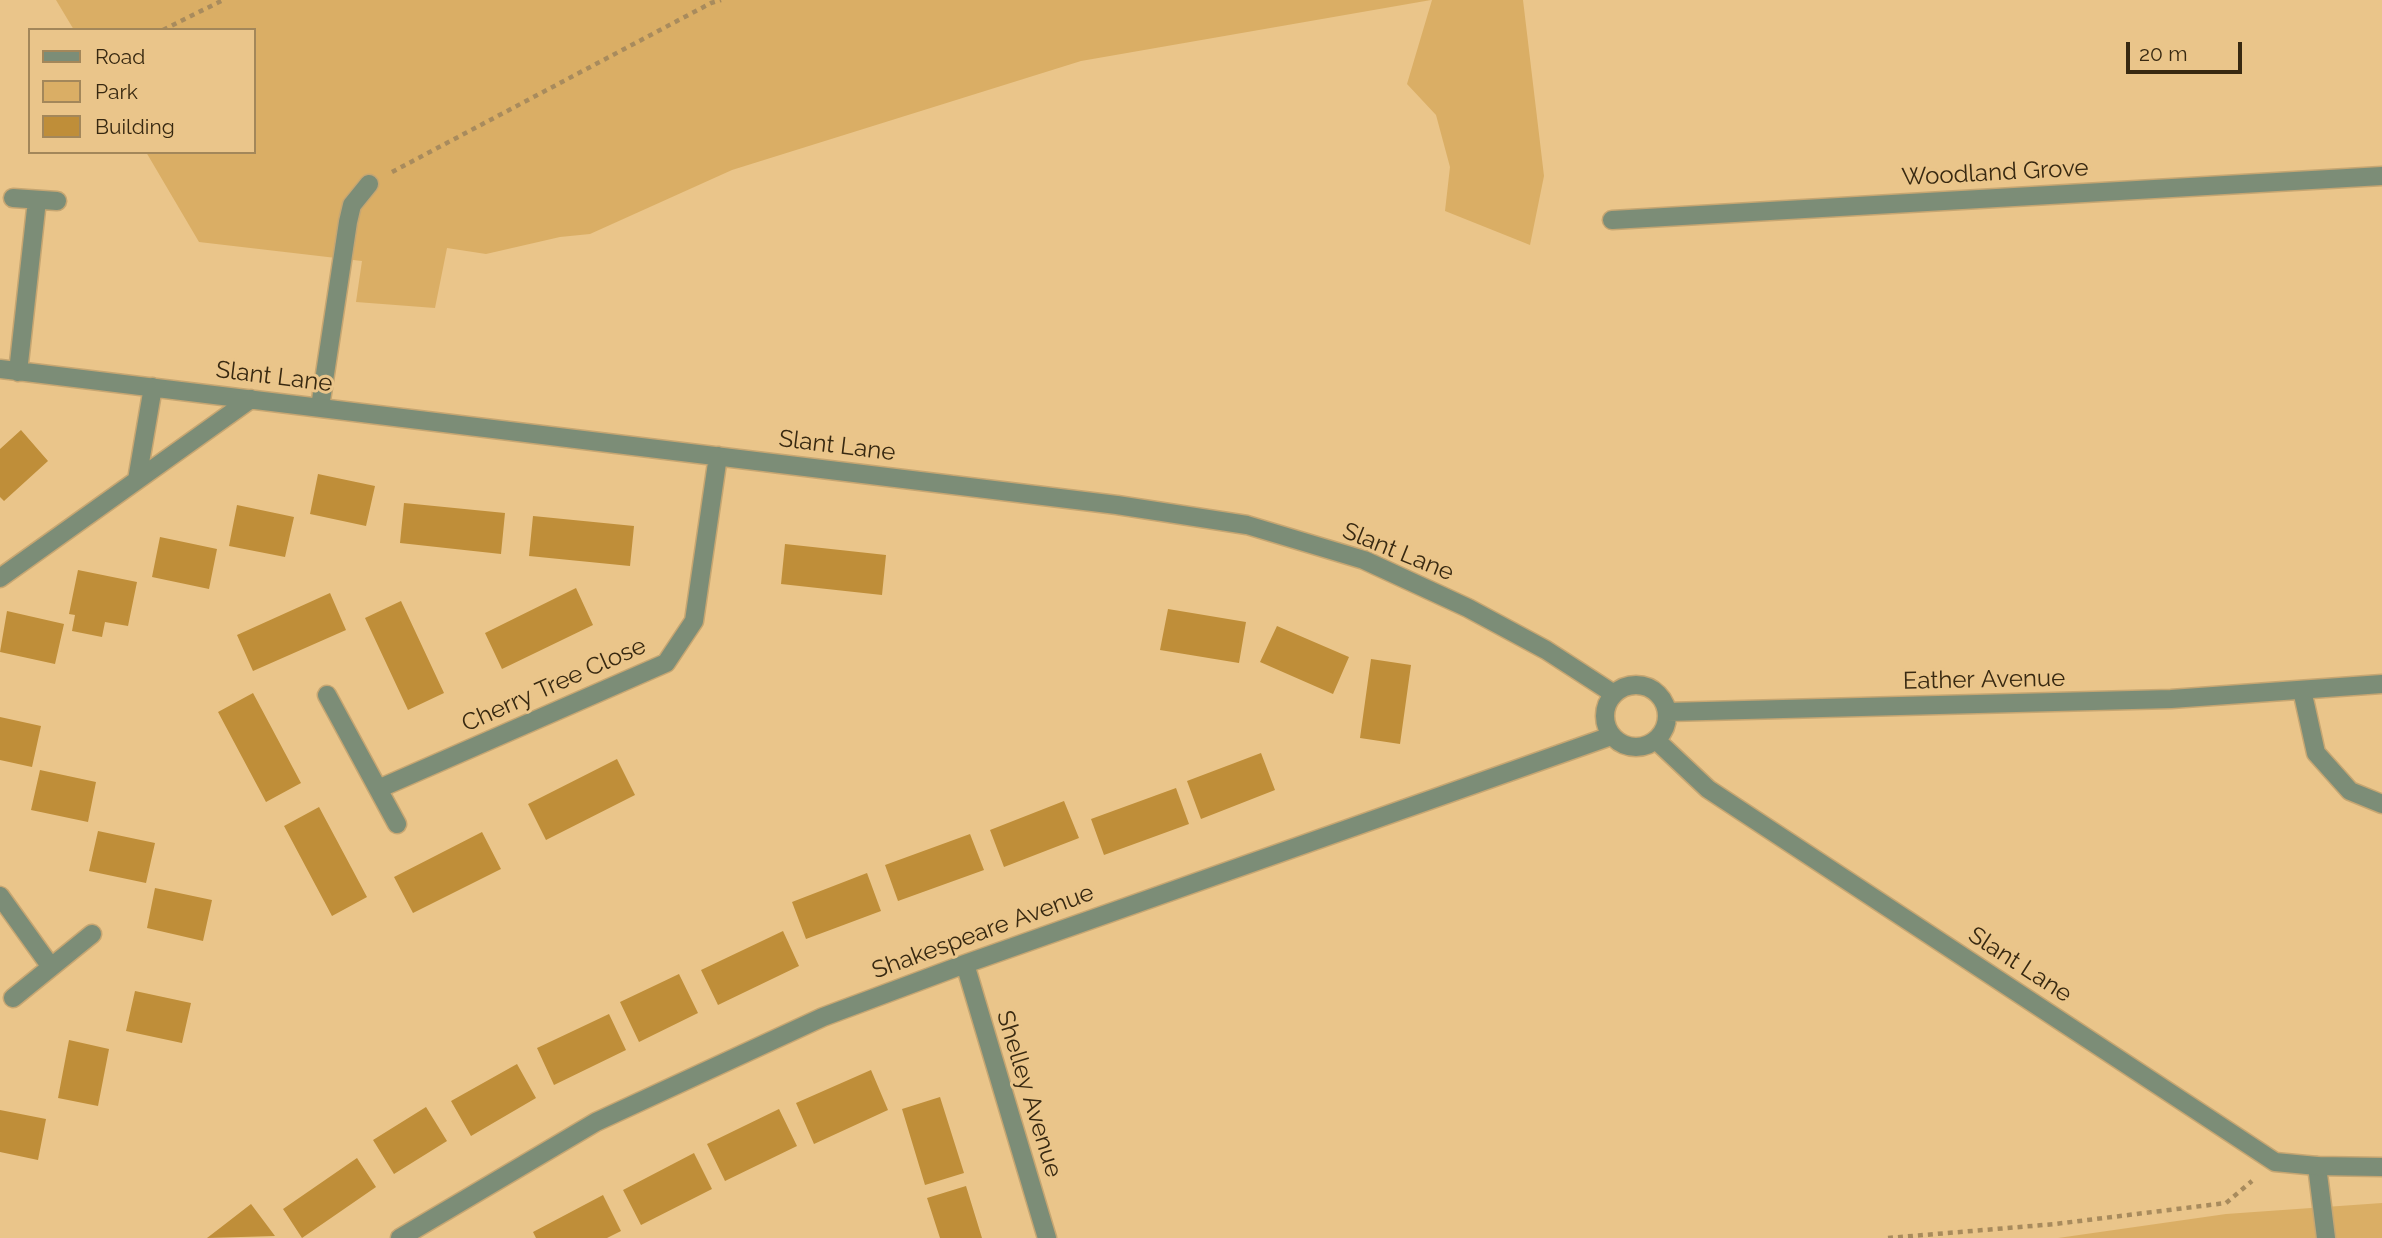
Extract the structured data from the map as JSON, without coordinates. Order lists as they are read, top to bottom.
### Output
{
  "streets": {
    "street": [
      "Woodland Grove",
      "Slant Lane",
      "Eather Avenue",
      "Cherry Tree Close",
      "Shakespeare Avenue",
      "Shelley Avenue"
    ]
  },
  "crossings": [
    ["Slant Lane", "Eather Avenue"],
    ["Slant Lane", "Cherry Tree Close"],
    ["Slant Lane", "Shakespeare Avenue"],
    ["Eather Avenue", "Shakespeare Avenue"],
    ["Shakespeare Avenue", "Shelley Avenue"]
  ],
  "legend": ["Road", "Park", "Building"],
  "scale_bar": "20 m"
}
